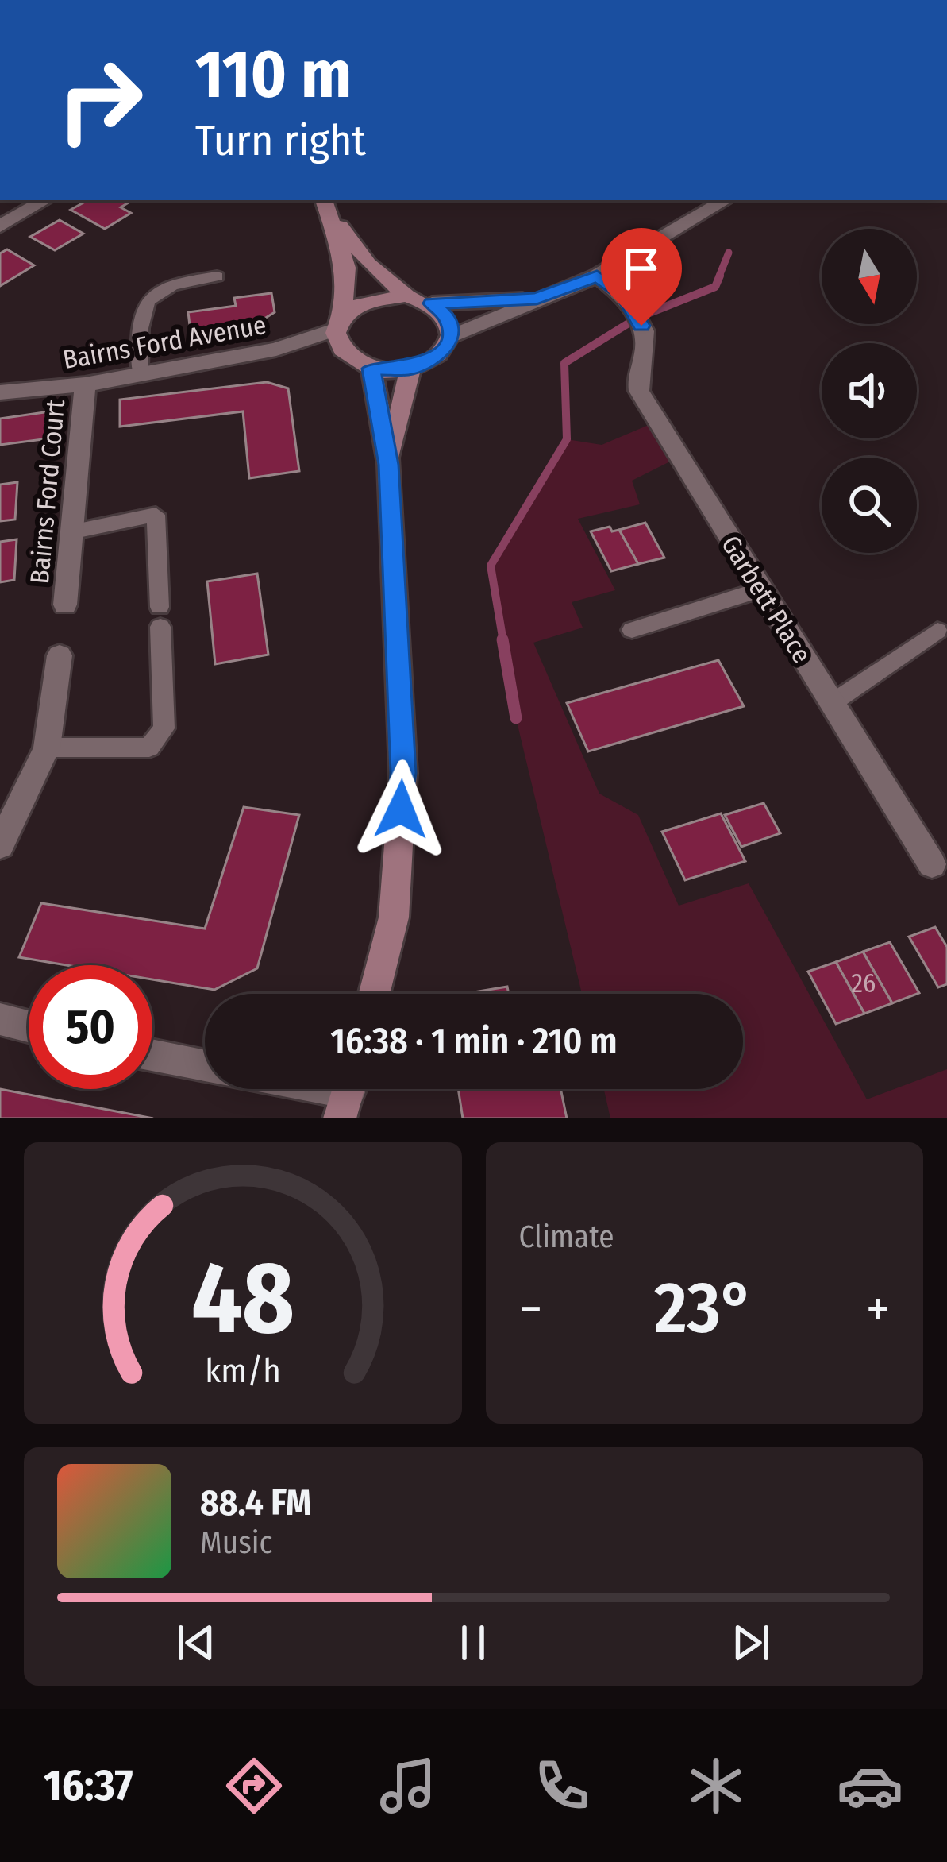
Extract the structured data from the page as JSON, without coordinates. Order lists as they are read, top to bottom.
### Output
{
  "streets": {
    "street": ["Bairns Ford Avenue", "Bairns Ford Court", "Garbett Place"]
  },
  "crossings": [
    ["Bairns Ford Avenue", "Bairns Ford Court"]
  ],
  "house_numbers": ["26"],
  "north": "bottom",
  "page": {
    "turn": ["110 m", "Turn right"],
    "limit": "50",
    "trip": "16:38 · 1 min · 210 m",
    "tile": "Climate",
    "heat": ["−", "23°", "+"],
    "song": ["88.4 FM", "Music"],
    "tabs": "16:37",
    "gauge": ["48", "km/h"]
  }
}
